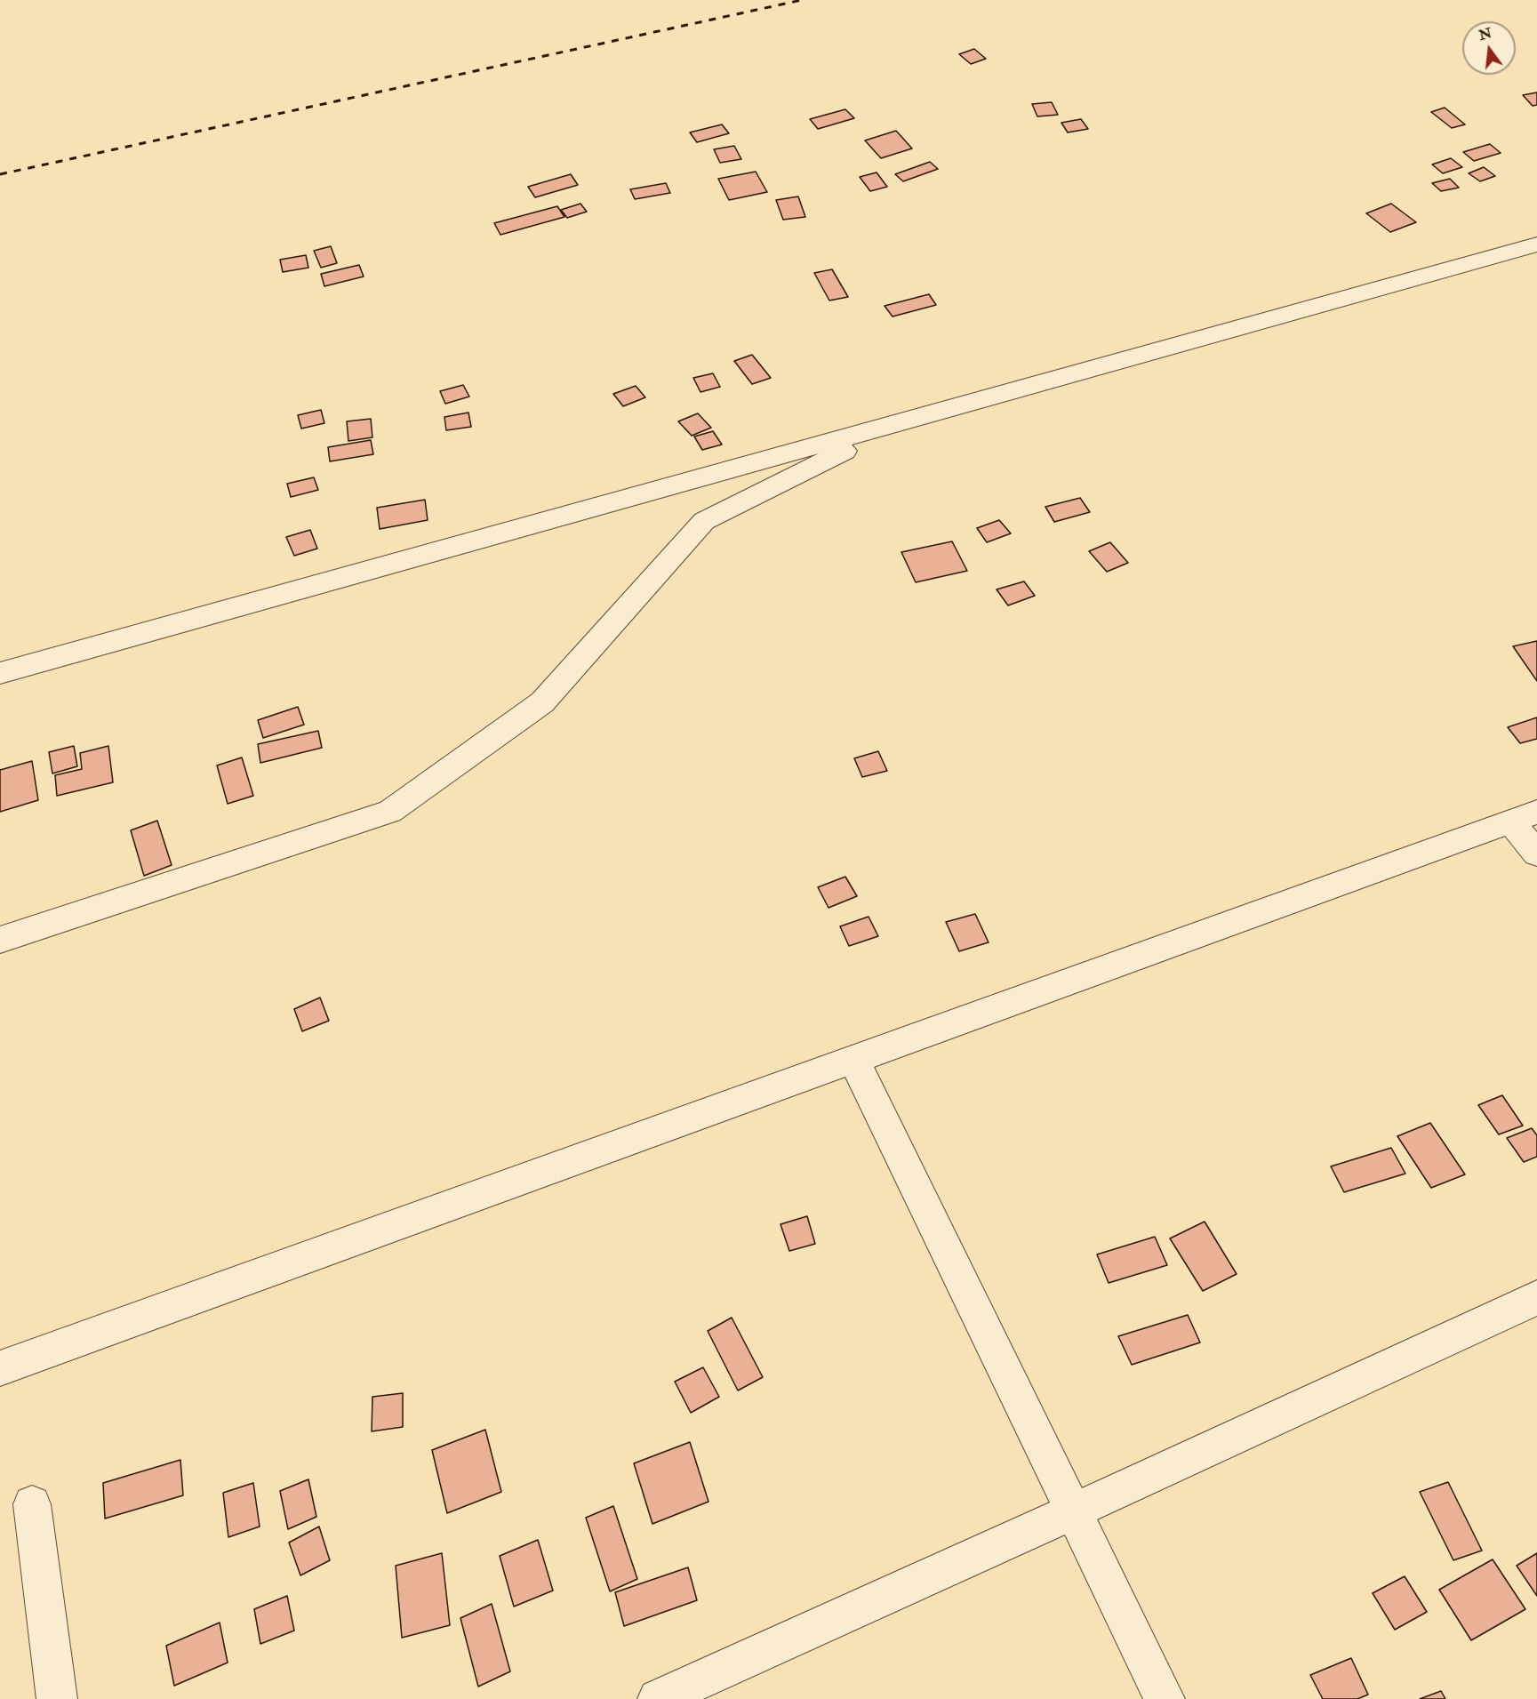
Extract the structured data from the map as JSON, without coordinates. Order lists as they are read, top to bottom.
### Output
{
  "north": "top"
}
